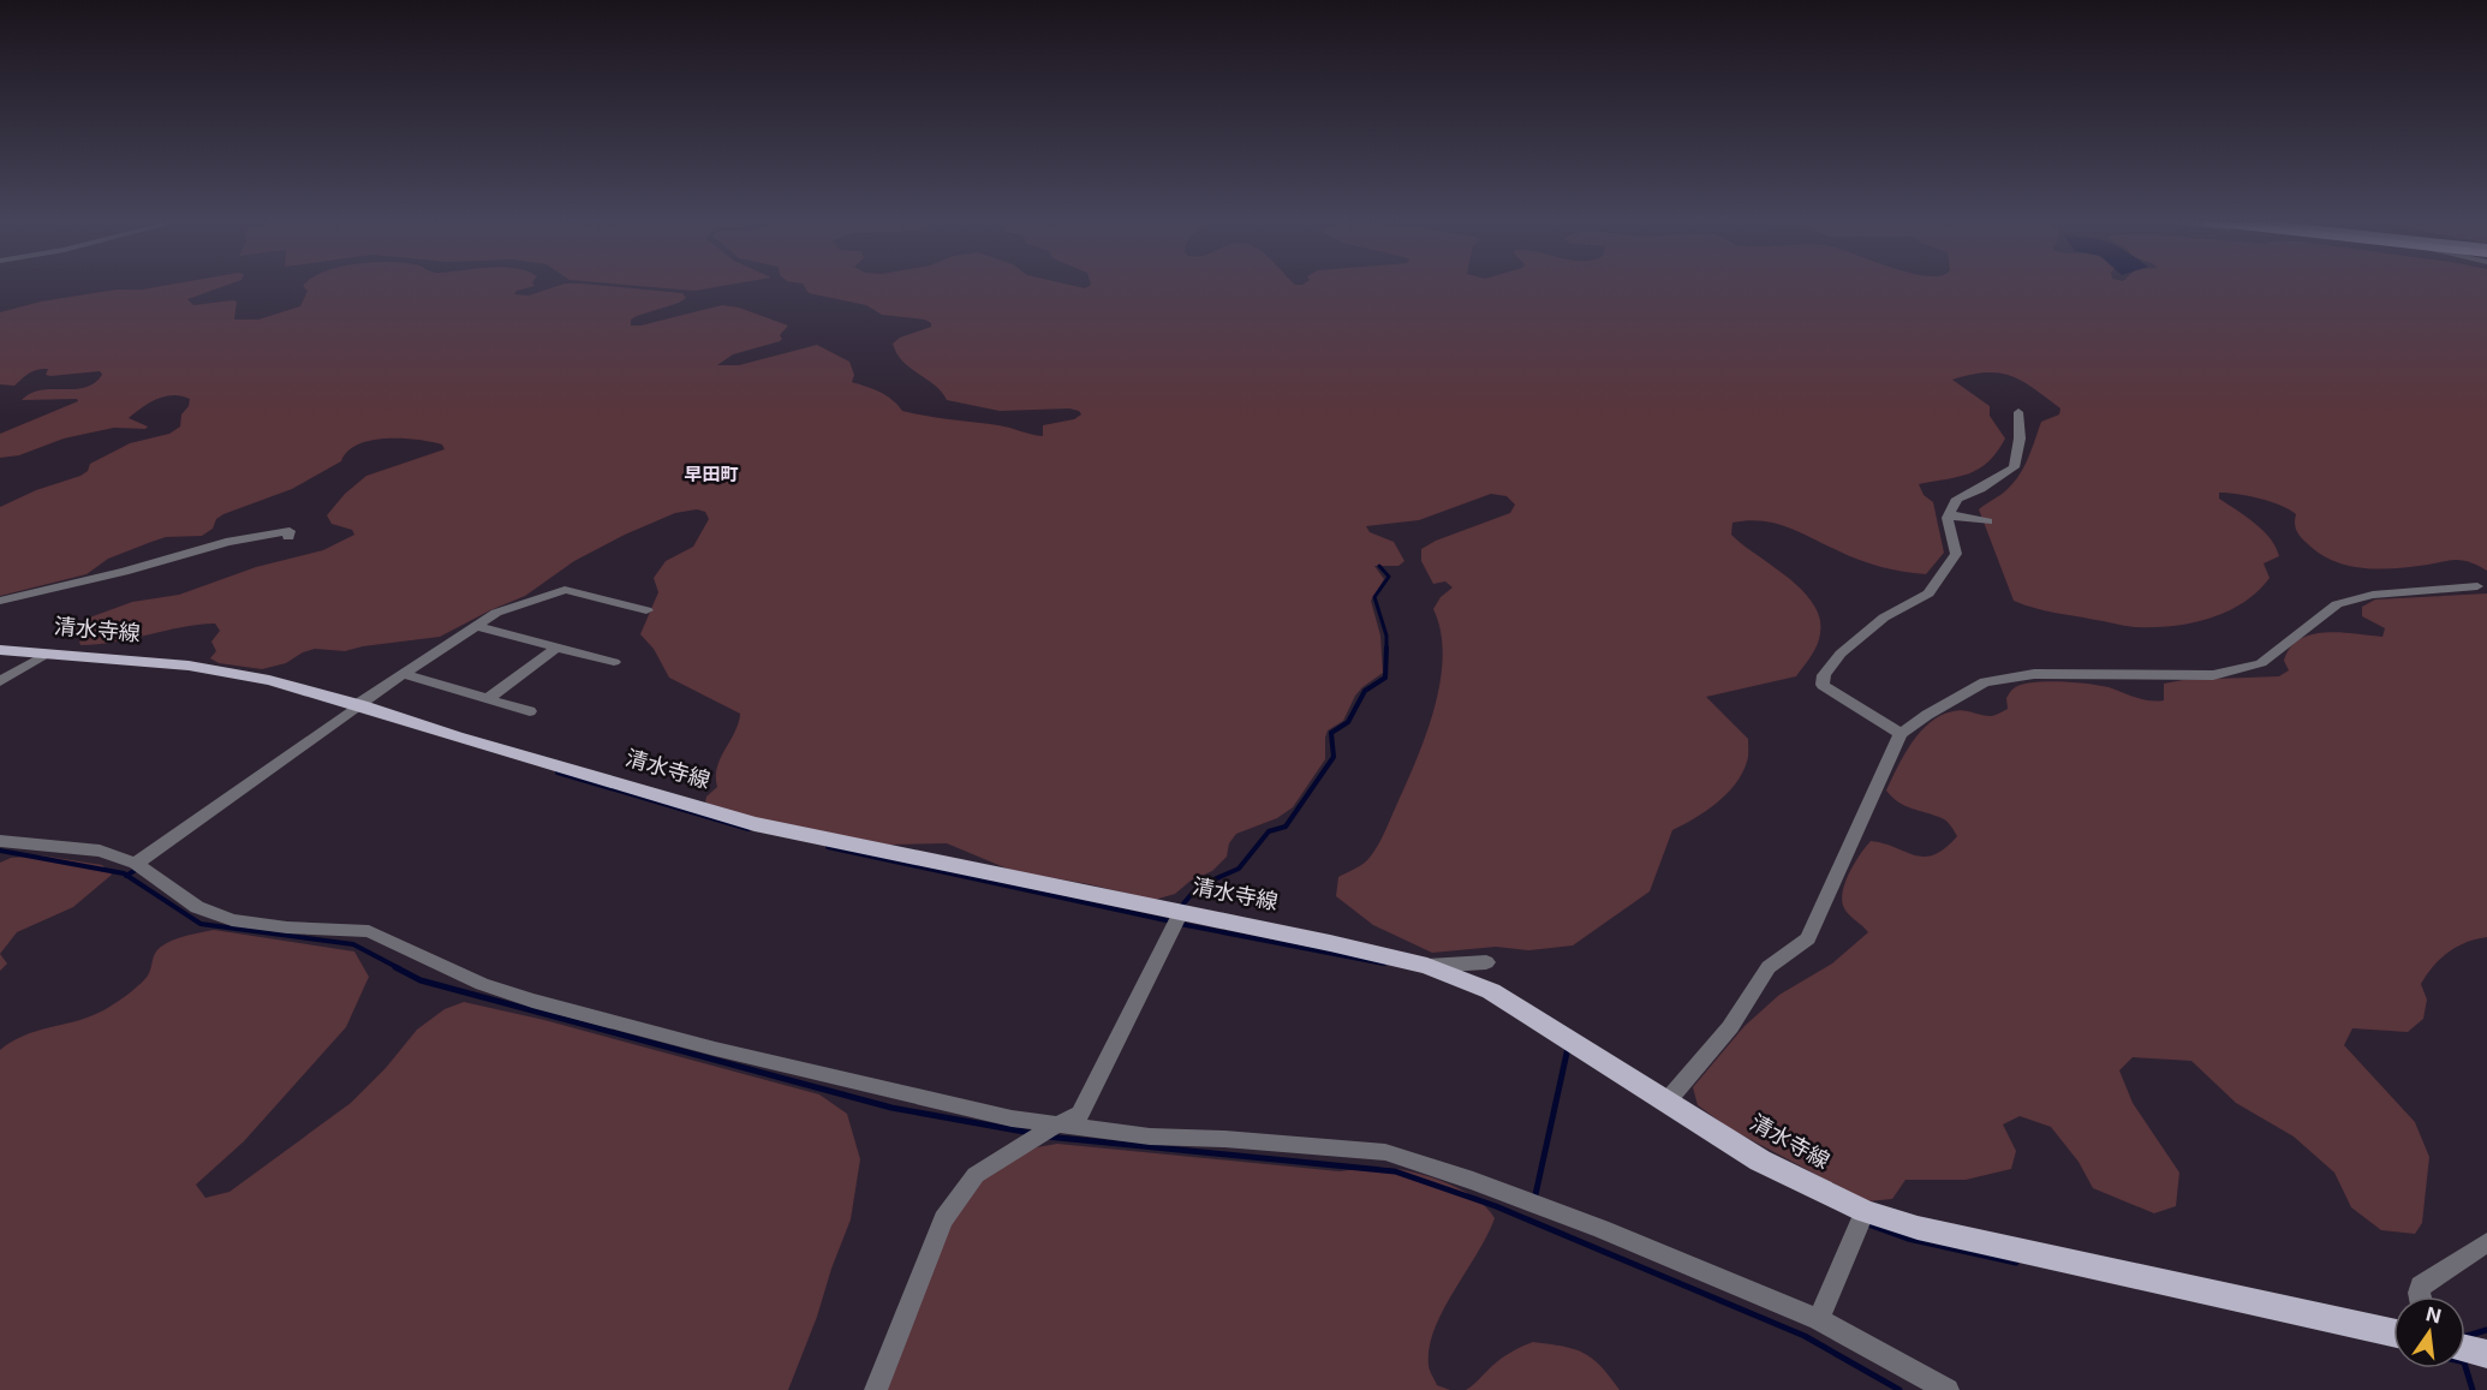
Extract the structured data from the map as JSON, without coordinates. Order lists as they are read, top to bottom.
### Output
{
  "streets": {
    "main road": ["清水寺線"]
  },
  "districts": ["早田町"],
  "north": "top"
}
